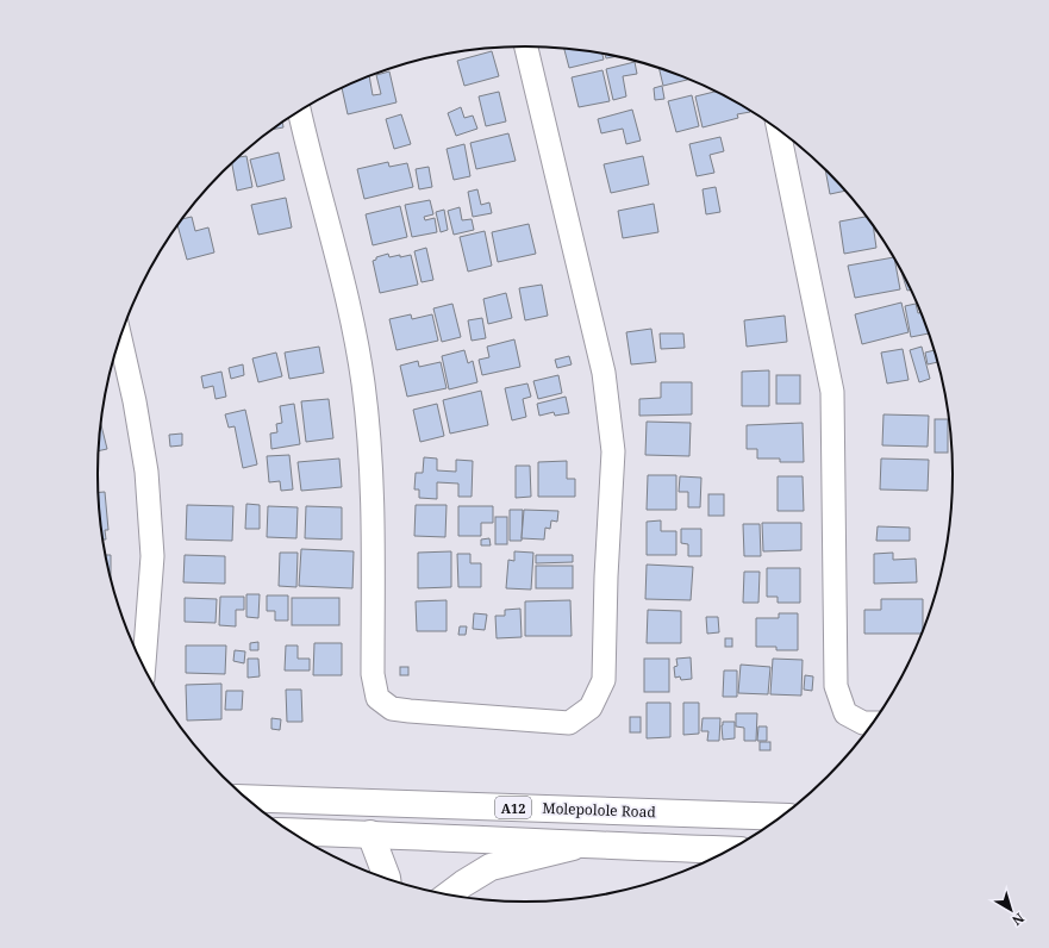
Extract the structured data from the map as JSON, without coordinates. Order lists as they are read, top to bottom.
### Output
{
  "streets": {
    "main road": ["A12", "Molepolole Road"]
  },
  "north": "bottom right"
}
